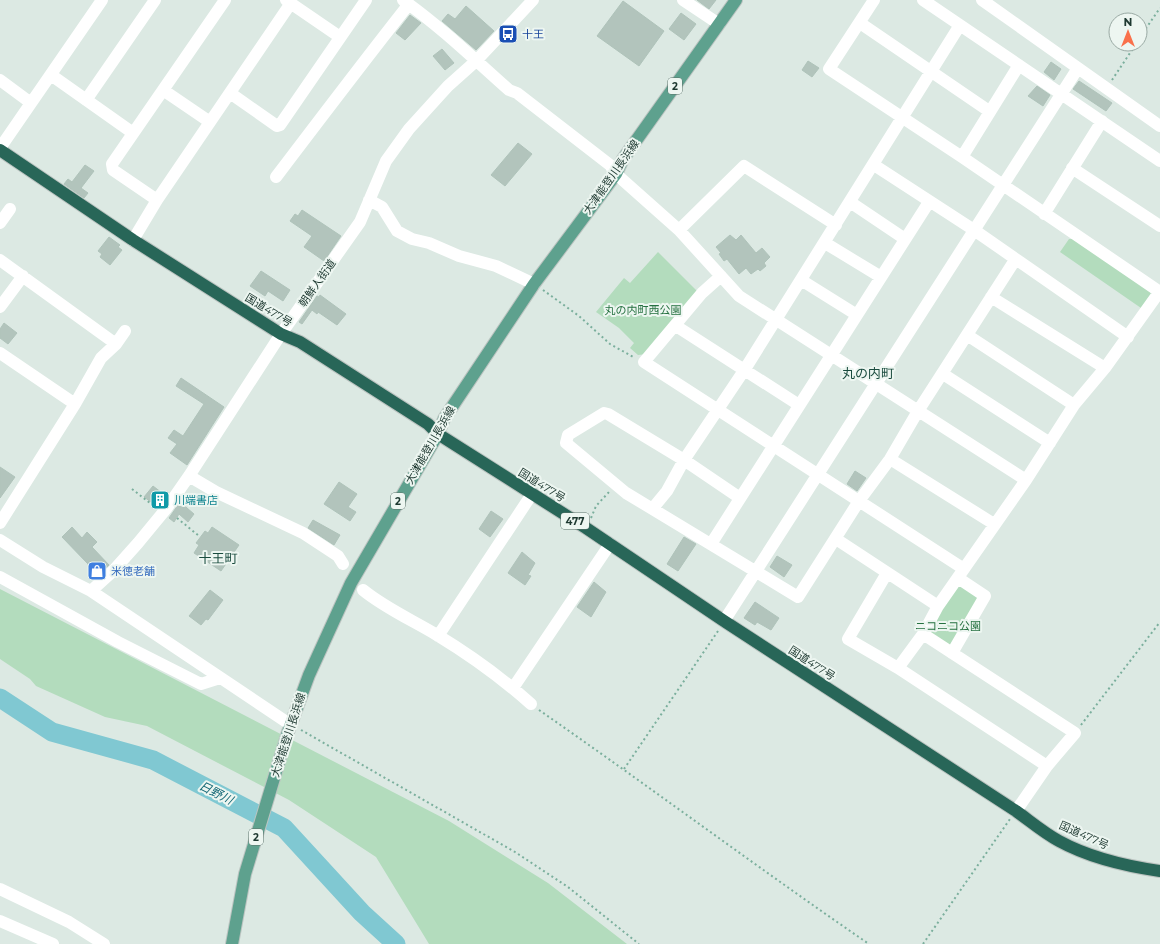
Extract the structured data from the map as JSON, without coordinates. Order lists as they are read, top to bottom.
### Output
{
  "streets": {
    "highway": ["国道477号", "477"],
    "main road": ["2", "大津能登川長浜線"],
    "street": ["朝鮮人街道"]
  },
  "crossings": [
    ["大津能登川長浜線", "国道477号"],
    ["朝鮮人街道", "国道477号"]
  ],
  "districts": ["丸の内町", "十王町"],
  "water": ["日野川"],
  "parks": ["丸の内町西公園", "ニコニコ公園"],
  "places": {
    "bus stop": ["十王"],
    "building": ["川端書店"],
    "shop": ["米徳老舗"]
  },
  "north": "top"
}
